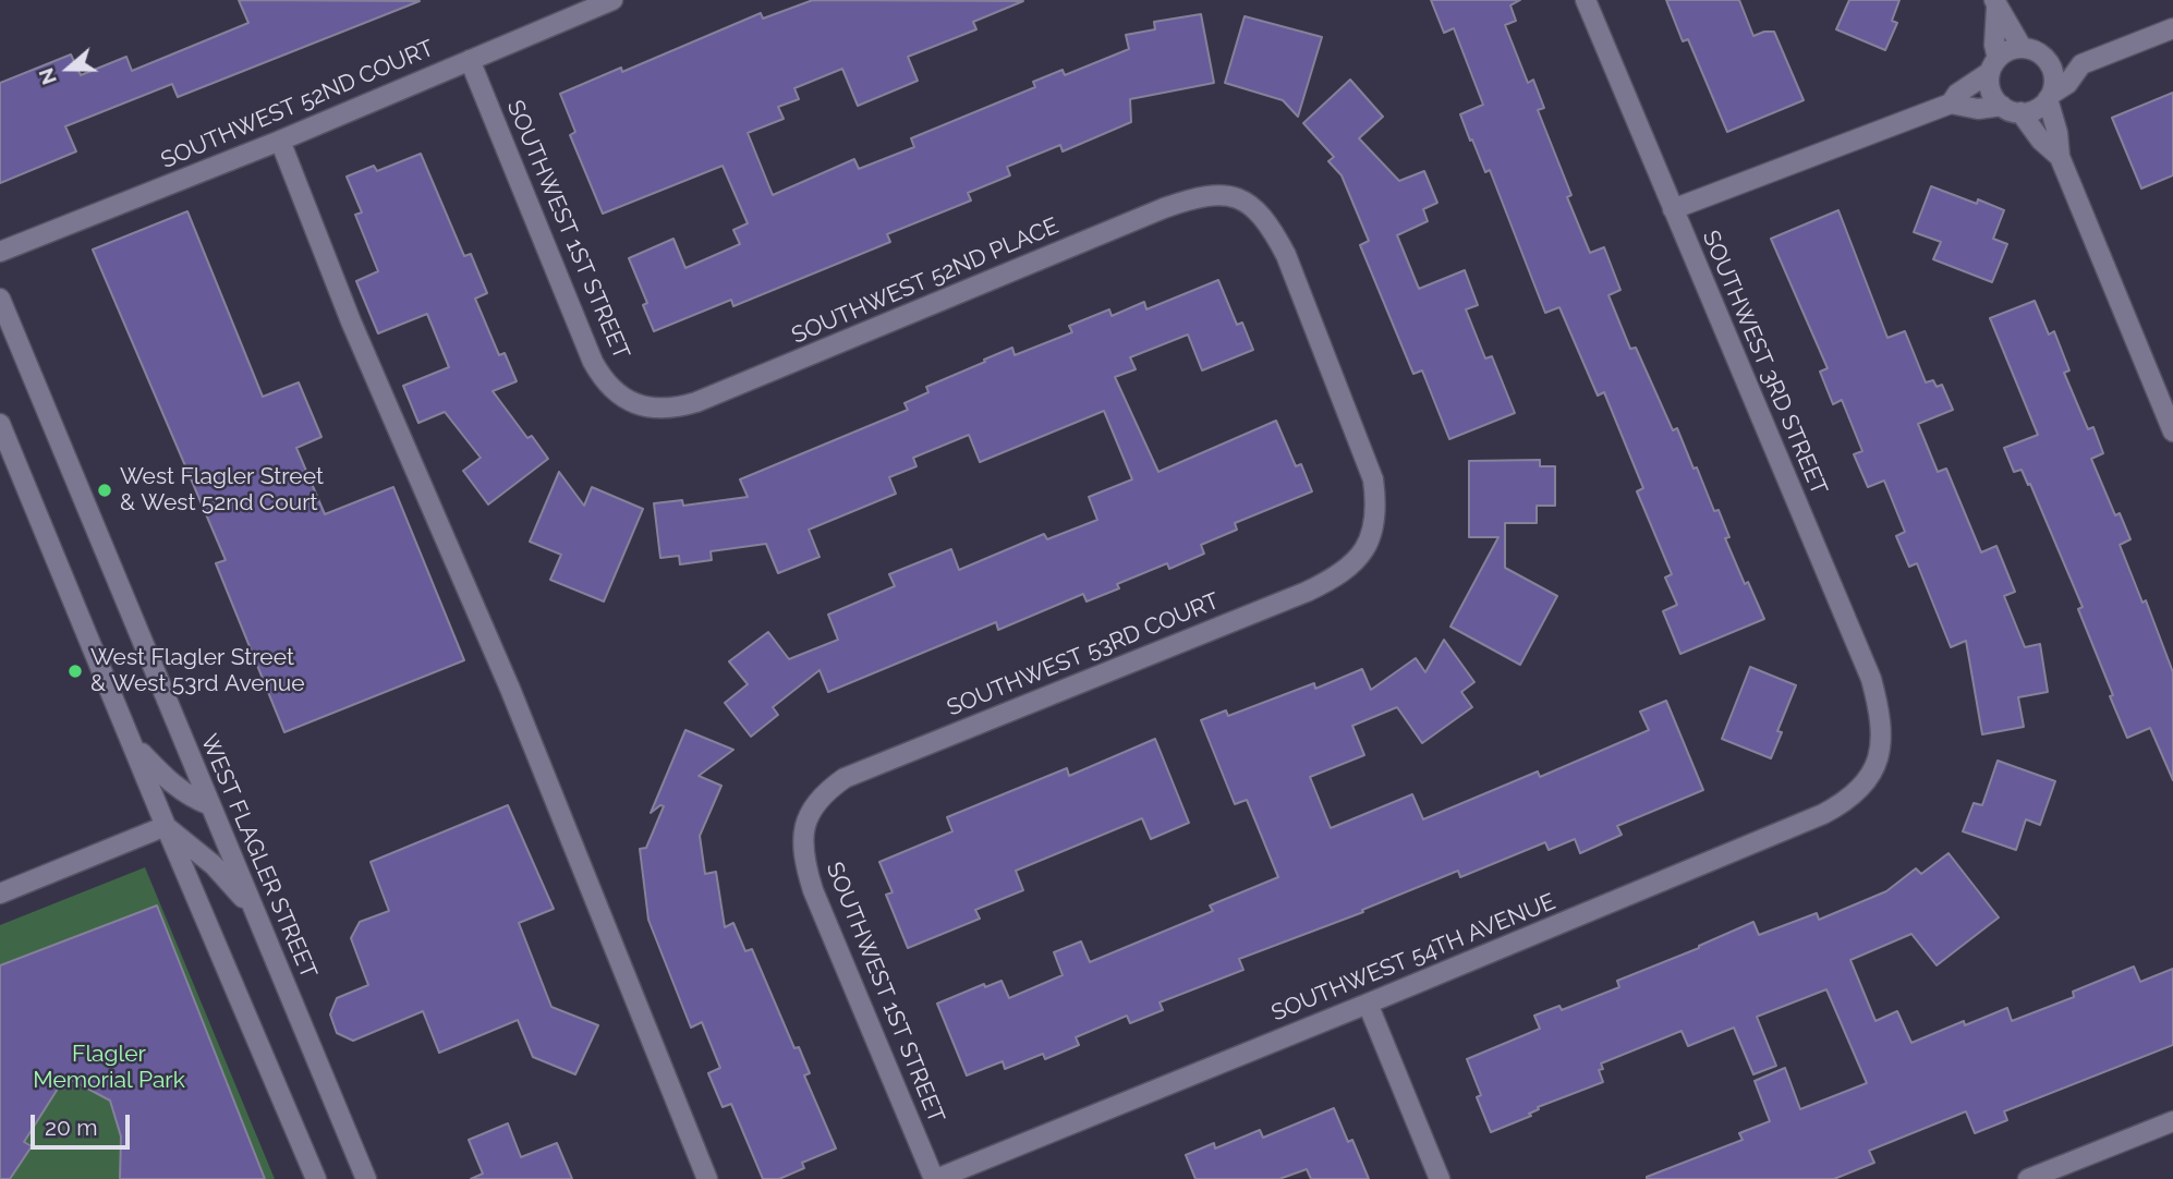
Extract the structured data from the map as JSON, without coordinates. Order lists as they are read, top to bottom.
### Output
{
  "streets": {
    "street": [
      "SOUTHWEST 52ND COURT",
      "SOUTHWEST 1ST STREET",
      "SOUTHWEST 52ND PLACE",
      "SOUTHWEST 3RD STREET",
      "SOUTHWEST 53RD COURT",
      "WEST FLAGLER STREET",
      "SOUTHWEST 54TH AVENUE"
    ]
  },
  "crossings": [
    ["SOUTHWEST 52ND COURT", "SOUTHWEST 1ST STREET"],
    ["SOUTHWEST 1ST STREET", "SOUTHWEST 52ND PLACE"],
    ["SOUTHWEST 1ST STREET", "SOUTHWEST 53RD COURT"],
    ["SOUTHWEST 1ST STREET", "SOUTHWEST 54TH AVENUE"],
    ["SOUTHWEST 52ND PLACE", "SOUTHWEST 53RD COURT"],
    ["SOUTHWEST 3RD STREET", "SOUTHWEST 54TH AVENUE"]
  ],
  "parks": ["Flagler Memorial Park"],
  "places": ["West Flagler Street & West 52nd Court", "West Flagler Street & West 53rd Avenue"],
  "scale_bar": "20 m",
  "north": "left"
}
